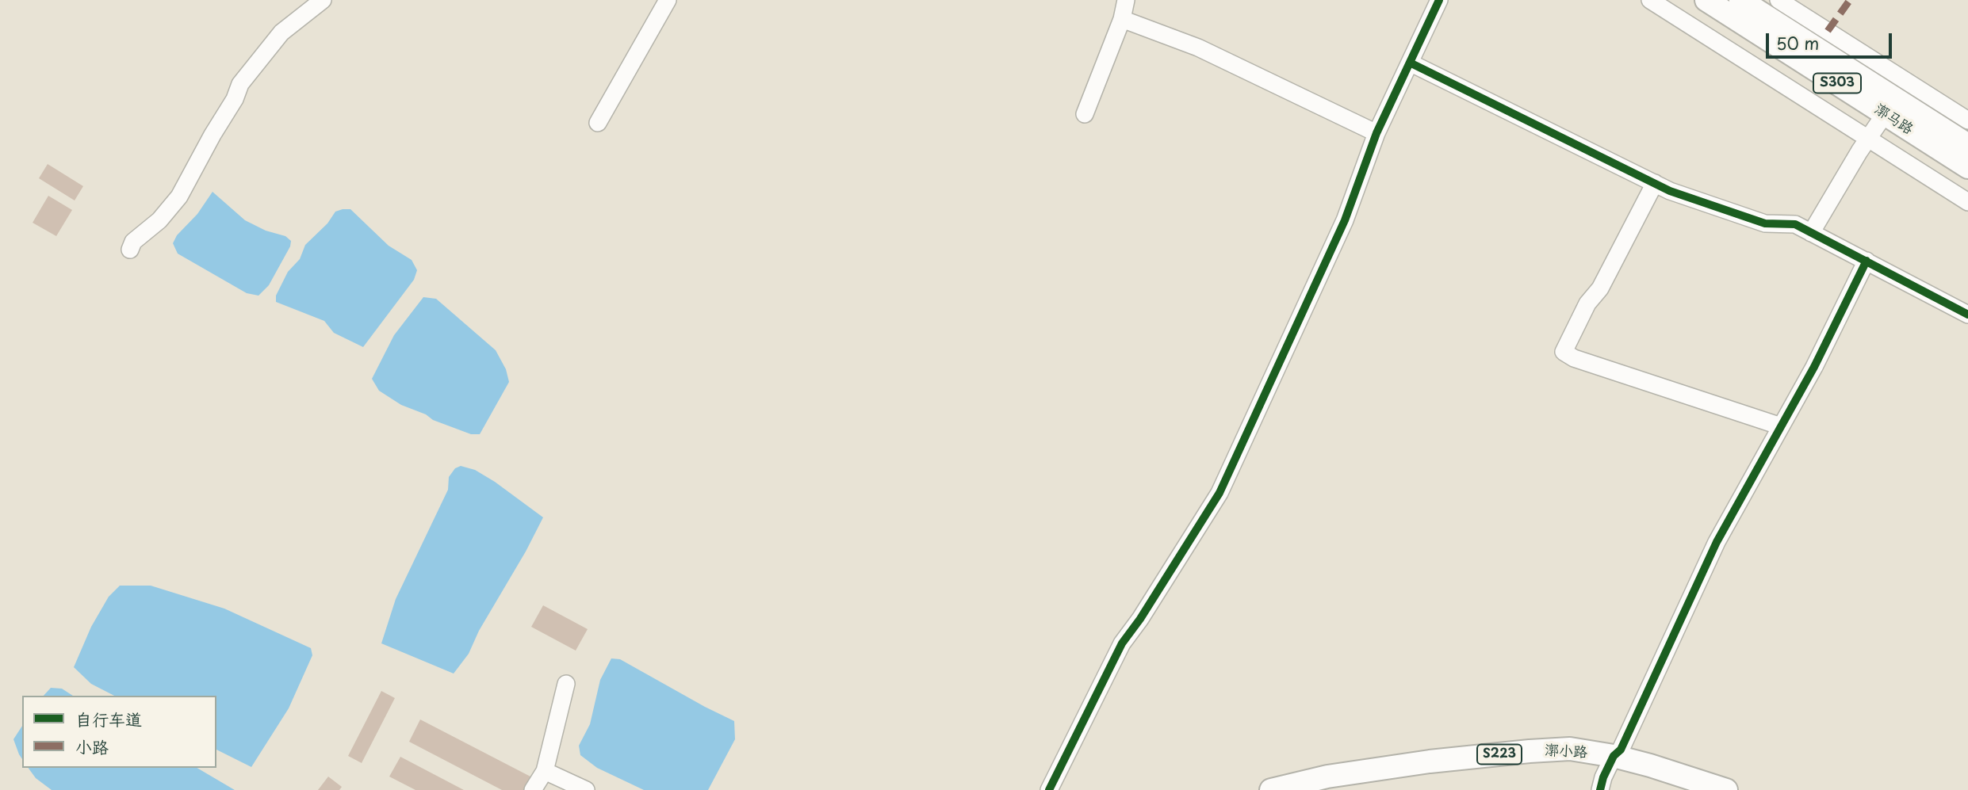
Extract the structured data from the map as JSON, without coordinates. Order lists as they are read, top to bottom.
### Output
{
  "streets": {
    "main road": [
      "S303",
      "漷马路",
      "漷小路",
      "S223"
    ]
  },
  "legend": ["自行车道", "小路"],
  "scale_bar": "50 m"
}
